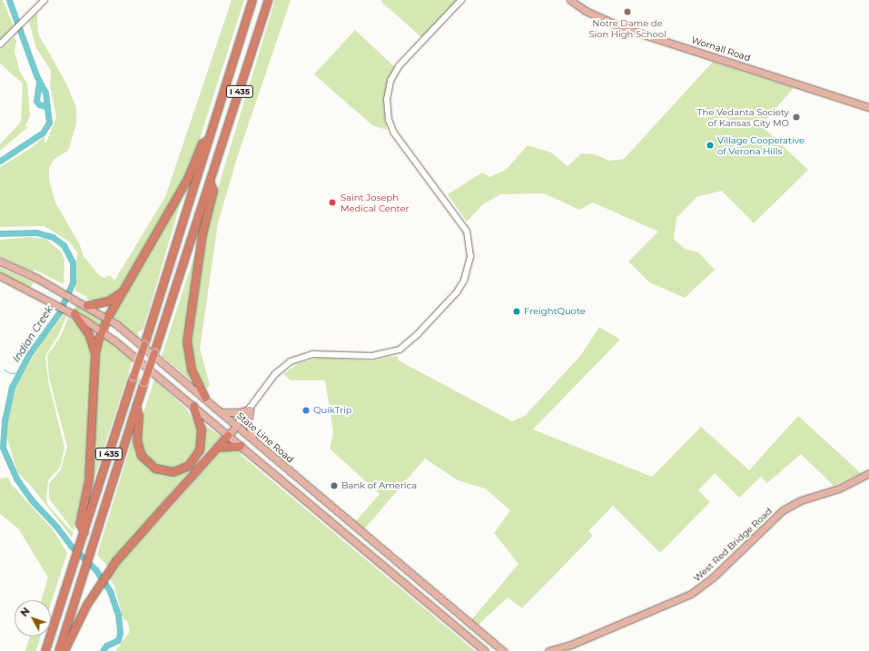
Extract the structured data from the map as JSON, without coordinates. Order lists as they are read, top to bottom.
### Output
{
  "streets": {
    "highway": ["I 435"],
    "main road": ["Wornall Road", "State Line Road", "West Red Bridge Road"]
  },
  "water": ["Indian Creek"],
  "places": [
    "Notre Dame de Sion High School",
    "The Vedanta Society of Kansas City MO",
    "Village Cooperative of Verona Hills",
    "Saint Joseph Medical Center",
    "FreightQuote",
    "QuikTrip",
    "Bank of America"
  ],
  "north": "top left"
}
